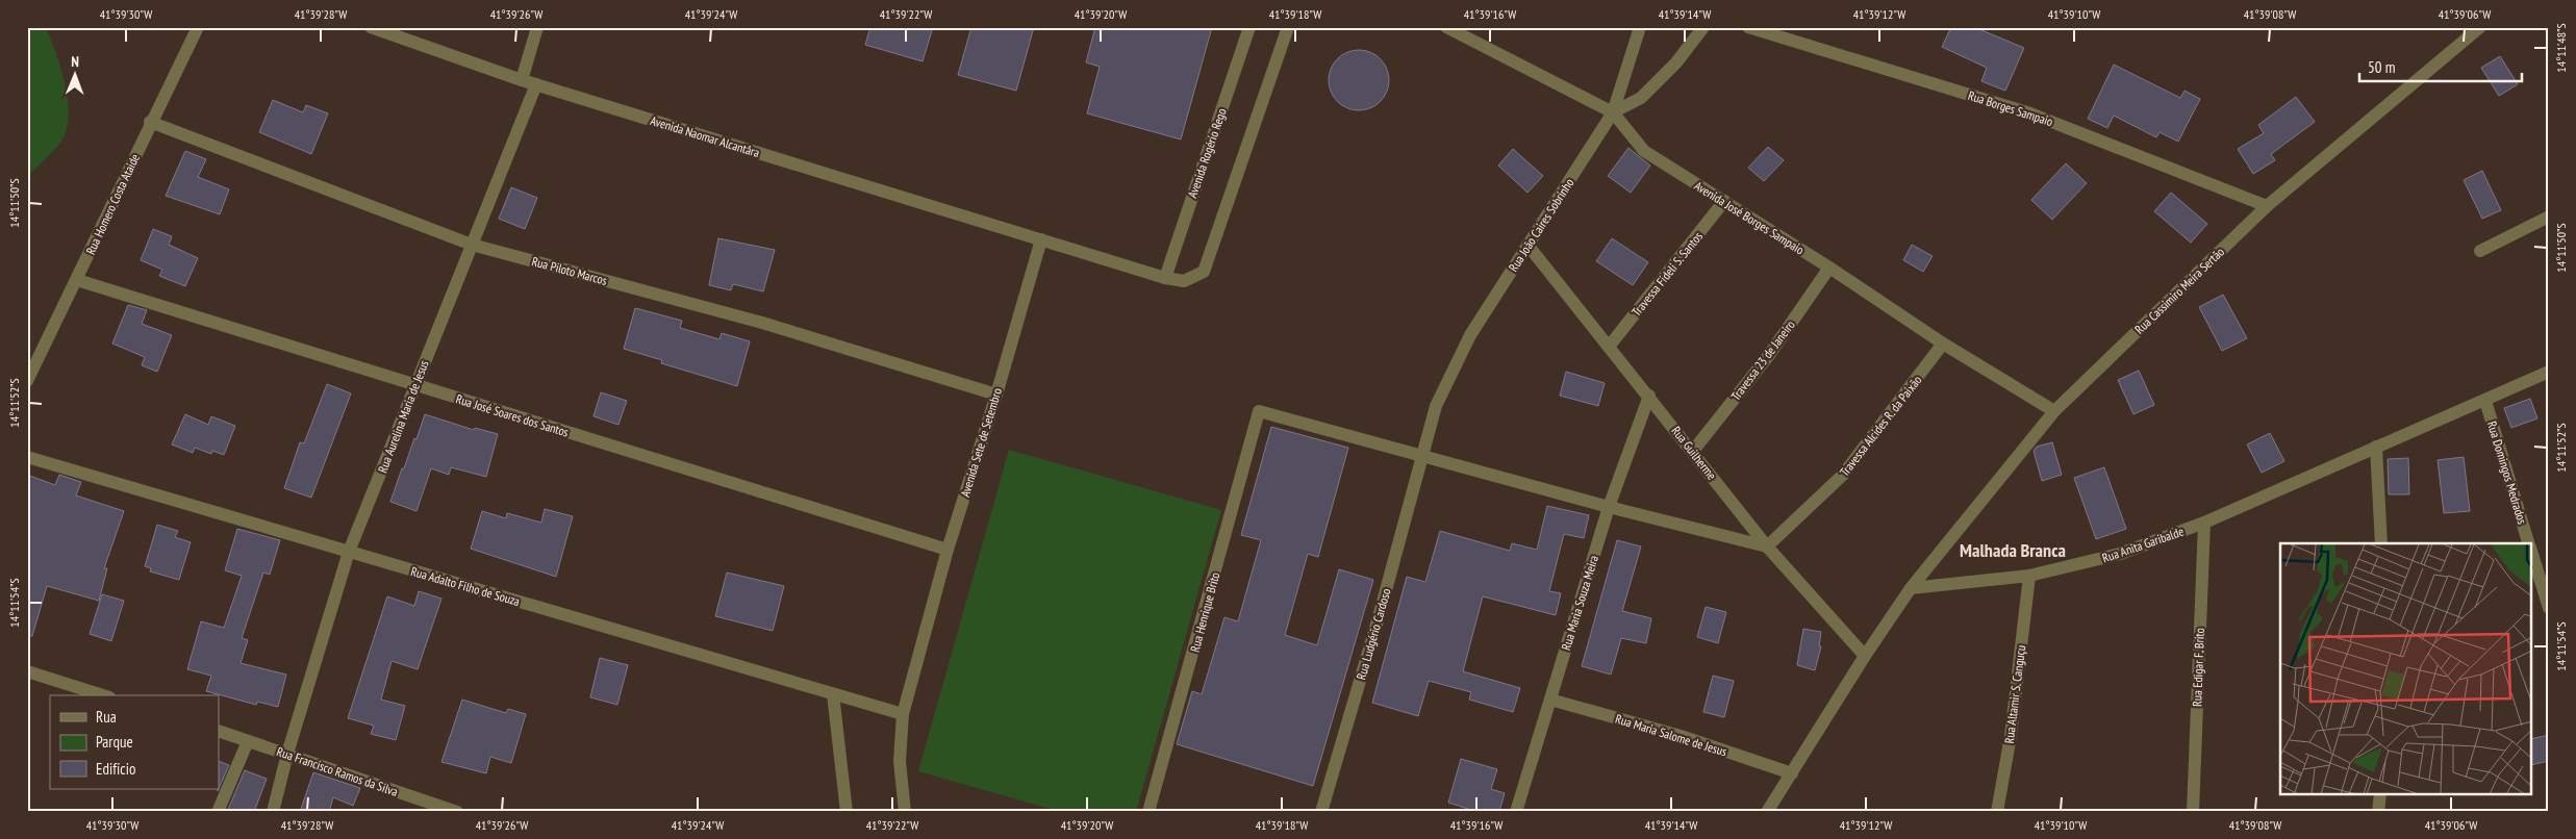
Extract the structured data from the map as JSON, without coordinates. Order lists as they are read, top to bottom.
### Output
{
  "streets": {
    "street": [
      "Rua Borges Sampaio",
      "Avenida Naomar Alcantâra",
      "Avenida Rogério Rego",
      "Rua Homero Costa Ataide",
      "Avenida José Borges Sampaio",
      "Rua João Caires Sobrinho",
      "Rua Piloto Marcos",
      "Travessa Fideli S. Santos",
      "Rua Cassimiro Meira Sertão",
      "Travessa 23 de Janeiro",
      "Rua José Soares dos Santos",
      "Rua Aurelina Maria de Jesus",
      "Travessa Alcides R. da Paixão",
      "Avenida Sete de Setembro",
      "Rua Guilherme",
      "Rua Domingos Medrados",
      "Rua Anita Garibalde",
      "Rua Adalto Filho de Souza",
      "Rua Maria Souza Meira",
      "Rua Henrique Brito",
      "Rua Ludgério Cardoso",
      "Rua Edigar F. Brito",
      "Rua Altamir S. Canguçu",
      "Rua Maria Salome de Jesus",
      "Rua Francisco Ramos da Silva"
    ]
  },
  "crossings": [
    ["Rua Borges Sampaio", "Rua Cassimiro Meira Sertão"],
    ["Avenida Naomar Alcantâra", "Rua Aurelina Maria de Jesus"],
    ["Avenida Naomar Alcantâra", "Avenida Sete de Setembro"],
    ["Rua Homero Costa Ataide", "Rua Piloto Marcos"],
    ["Rua Homero Costa Ataide", "Rua José Soares dos Santos"],
    ["Avenida José Borges Sampaio", "Rua João Caires Sobrinho"],
    ["Avenida José Borges Sampaio", "Travessa Fideli S. Santos"],
    ["Avenida José Borges Sampaio", "Rua Cassimiro Meira Sertão"],
    ["Avenida José Borges Sampaio", "Travessa 23 de Janeiro"],
    ["Avenida José Borges Sampaio", "Travessa Alcides R. da Paixão"],
    ["Rua João Caires Sobrinho", "Rua Guilherme"],
    ["Rua João Caires Sobrinho", "Rua Henrique Brito"],
    ["Rua João Caires Sobrinho", "Rua Ludgério Cardoso"],
    ["Rua Piloto Marcos", "Rua Aurelina Maria de Jesus"],
    ["Rua Piloto Marcos", "Avenida Sete de Setembro"],
    ["Travessa Fideli S. Santos", "Rua Guilherme"],
    ["Rua Cassimiro Meira Sertão", "Rua Anita Garibalde"],
    ["Travessa 23 de Janeiro", "Rua Guilherme"],
    ["Rua José Soares dos Santos", "Rua Aurelina Maria de Jesus"],
    ["Rua José Soares dos Santos", "Avenida Sete de Setembro"],
    ["Rua Aurelina Maria de Jesus", "Rua Adalto Filho de Souza"],
    ["Rua Aurelina Maria de Jesus", "Rua Francisco Ramos da Silva"],
    ["Travessa Alcides R. da Paixão", "Rua Guilherme"],
    ["Avenida Sete de Setembro", "Rua Adalto Filho de Souza"],
    ["Rua Guilherme", "Rua Maria Souza Meira"],
    ["Rua Domingos Medrados", "Rua Anita Garibalde"],
    ["Rua Anita Garibalde", "Rua Edigar F. Brito"],
    ["Rua Anita Garibalde", "Rua Altamir S. Canguçu"],
    ["Rua Maria Souza Meira", "Rua Maria Salome de Jesus"],
    ["Rua Henrique Brito", "Rua Ludgério Cardoso"]
  ],
  "districts": ["Malhada Branca"],
  "legend": ["Rua", "Parque", "Edifício"],
  "scale_bar": "50 m",
  "north": "top",
  "coordinates": [
    "41°39'30\"W",
    "41°39'28\"W",
    "41°39'26\"W",
    "41°39'24\"W",
    "41°39'22\"W",
    "41°39'20\"W",
    "41°39'18\"W",
    "41°39'16\"W",
    "41°39'14\"W",
    "41°39'12\"W",
    "41°39'10\"W",
    "41°39'08\"W",
    "41°39'06\"W",
    "14°11'48\"S",
    "14°11'50\"S",
    "14°11'52\"S",
    "14°11'54\"S"
  ]
}
